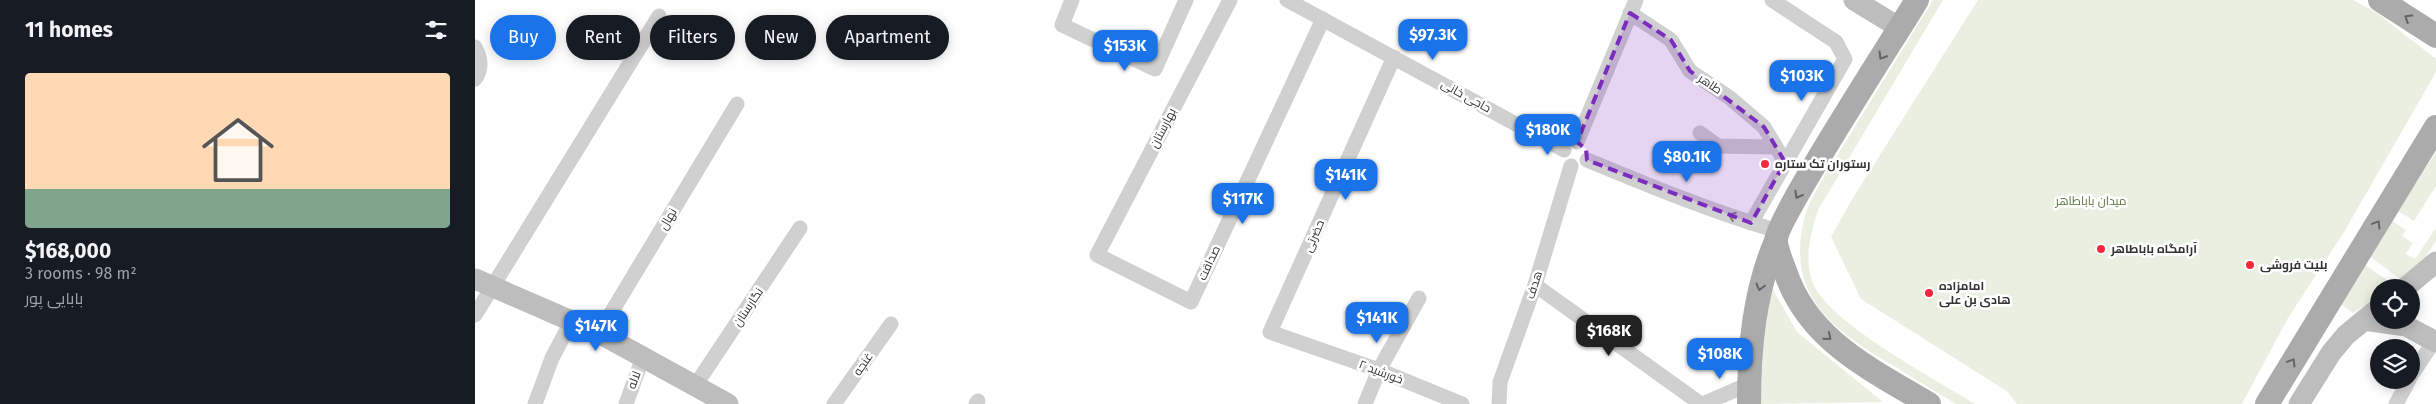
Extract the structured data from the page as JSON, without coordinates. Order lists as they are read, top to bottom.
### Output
{
  "streets": {
    "street": [
      "طاهر",
      "حاجی خانی",
      "بهارستان",
      "نهال",
      "حضرتی",
      "صداقت",
      "هدف",
      "نگارستان",
      "غنچه",
      "خورشید ۲",
      "لاله"
    ]
  },
  "crossings": [
    ["حاجی خانی", "حضرتی"],
    ["حاجی خانی", "صداقت"],
    ["حاجی خانی", "هدف"],
    ["بهارستان", "صداقت"],
    ["حضرتی", "خورشید ۲"]
  ],
  "parks": ["میدان باباطاهر"],
  "places": [
    "رستوران تک ستاره",
    "آرامگاه باباطاهر",
    "بلیت فروشی",
    "امامزاده هادی بن علی"
  ],
  "page": {
    "heading": "11 homes",
    "chip": [
      "Buy",
      "Rent",
      "Filters",
      "New",
      "Apartment"
    ],
    "price": [
      "$97.3K",
      "$153K",
      "$103K",
      "$180K",
      "$80.1K",
      "$141K",
      "$117K",
      "$141K",
      "$147K",
      "$168K",
      "$108K"
    ],
    "list": [
      {
        "name": "$168,000",
        "note": "3 rooms · 98 m² · بابایی پور"
      }
    ]
  }
}
